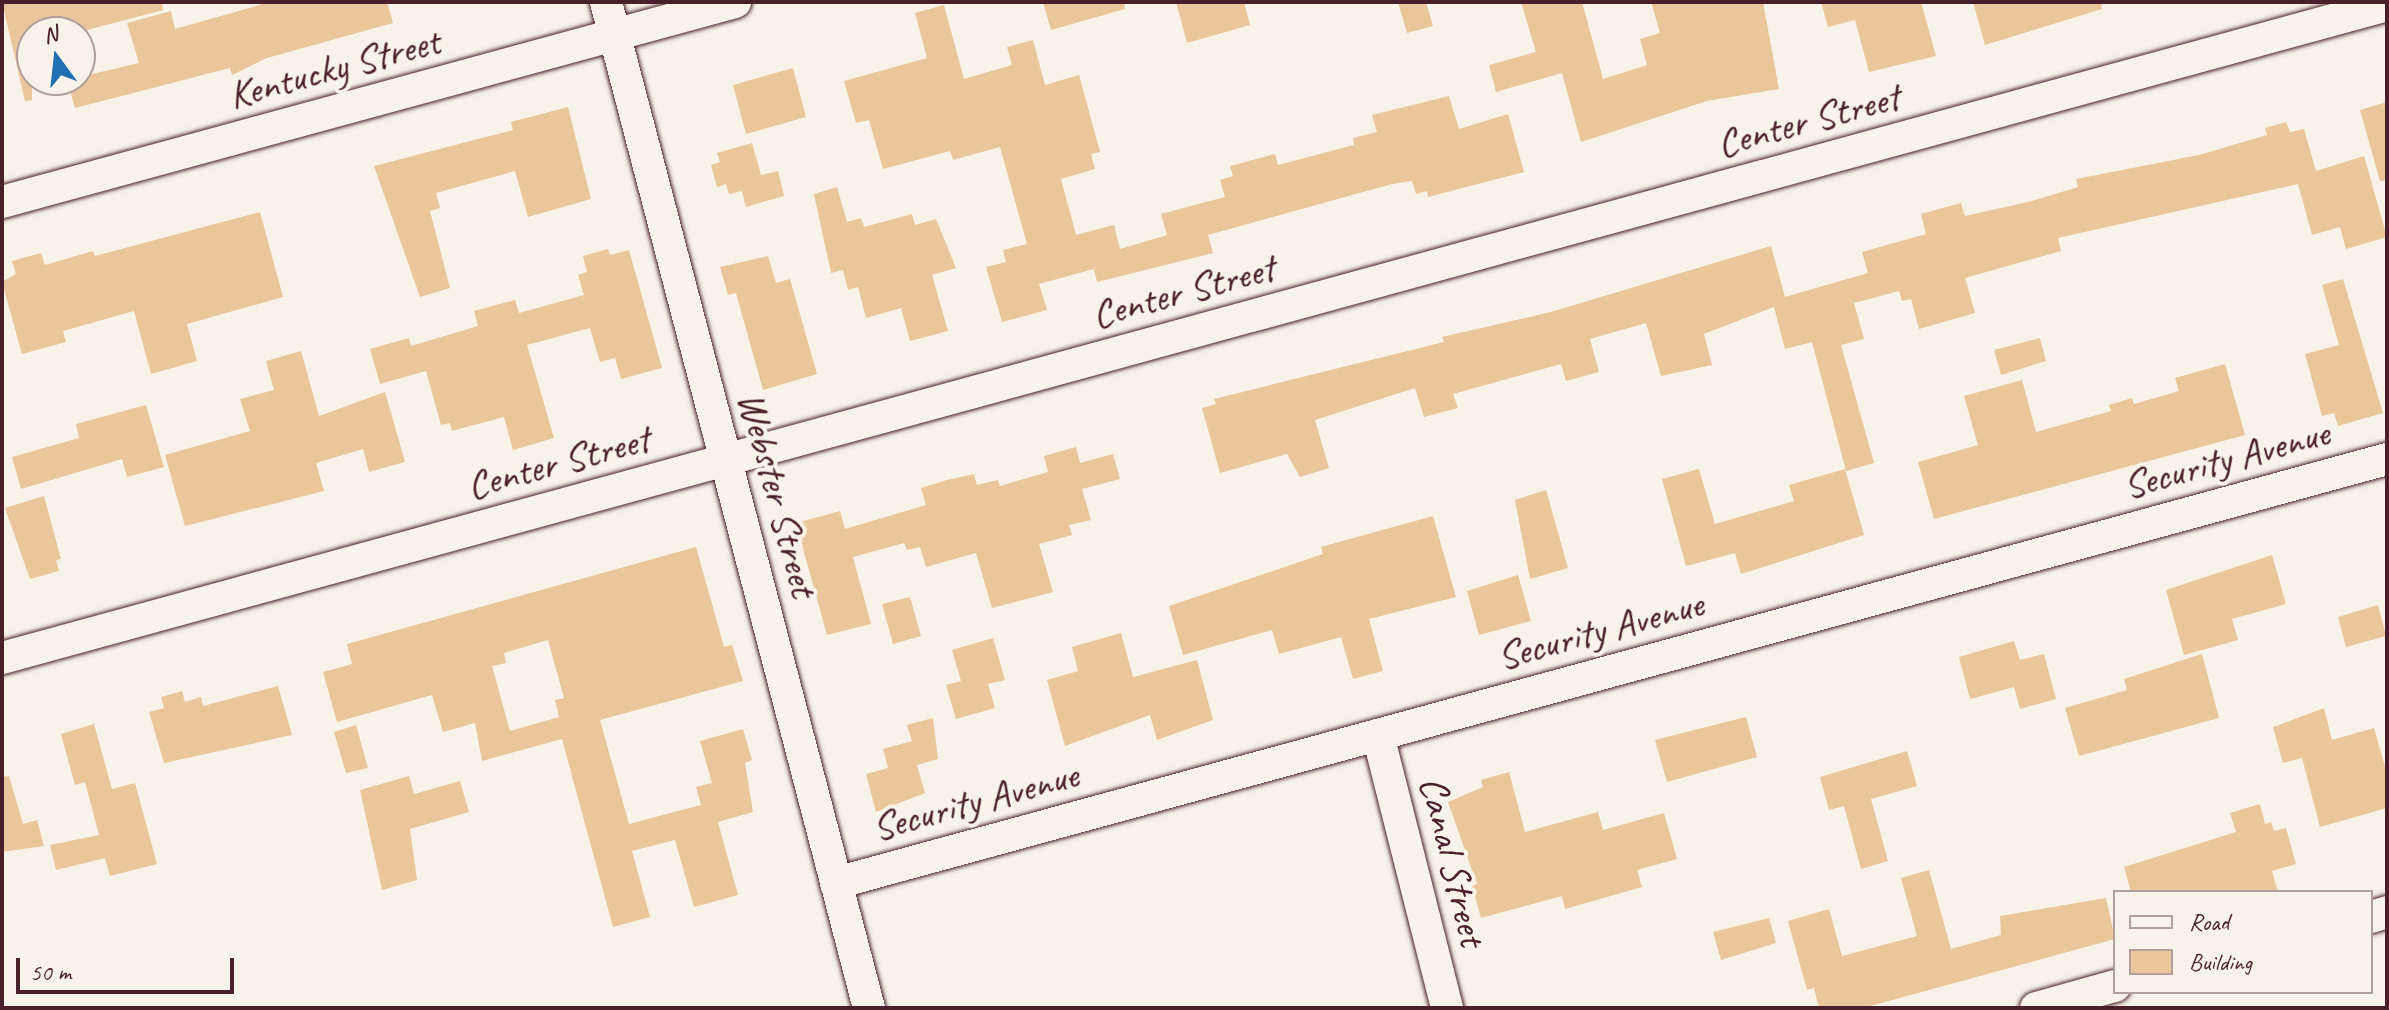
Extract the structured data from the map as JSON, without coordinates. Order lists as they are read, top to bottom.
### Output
{
  "streets": {
    "street": [
      "Kentucky Street",
      "Center Street",
      "Security Avenue",
      "Webster Street",
      "Canal Street"
    ]
  },
  "crossings": [
    ["Kentucky Street", "Webster Street"],
    ["Center Street", "Webster Street"],
    ["Security Avenue", "Webster Street"],
    ["Security Avenue", "Canal Street"]
  ],
  "legend": ["Road", "Building"],
  "scale_bar": "50 m",
  "north": "top"
}
